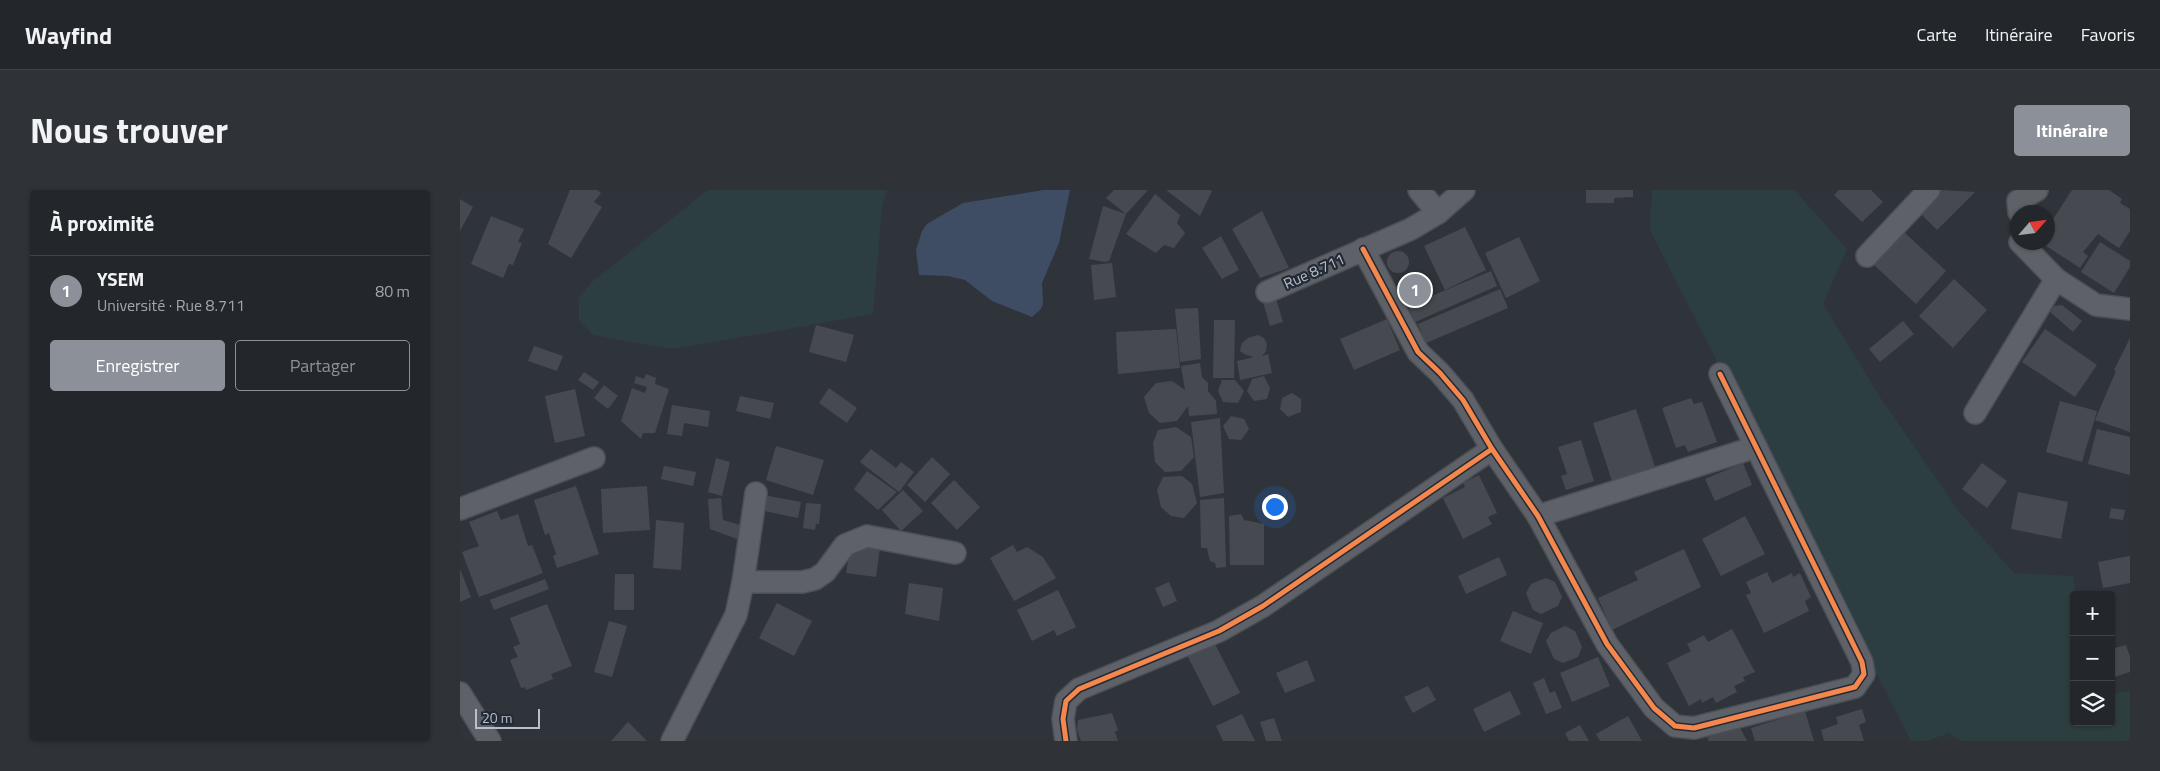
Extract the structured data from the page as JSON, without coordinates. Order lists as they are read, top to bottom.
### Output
{
  "streets": {
    "street": ["Rue 8.711"]
  },
  "scale_bar": "20 m",
  "north": "top right",
  "page": {
    "header": "Wayfind",
    "nav": ["Carte", "Itinéraire", "Favoris"],
    "title": "Nous trouver",
    "buttons": [
      "Itinéraire",
      ["Enregistrer", "Partager"]
    ],
    "heading": "À proximité",
    "list": [
      {
        "mark": "1",
        "name": "YSEM",
        "note": "Université · Rue 8.711",
        "value": "80 m"
      }
    ],
    "pins": "1",
    "map_buttons": ["+", "−"],
    "scale": "20 m"
  }
}
